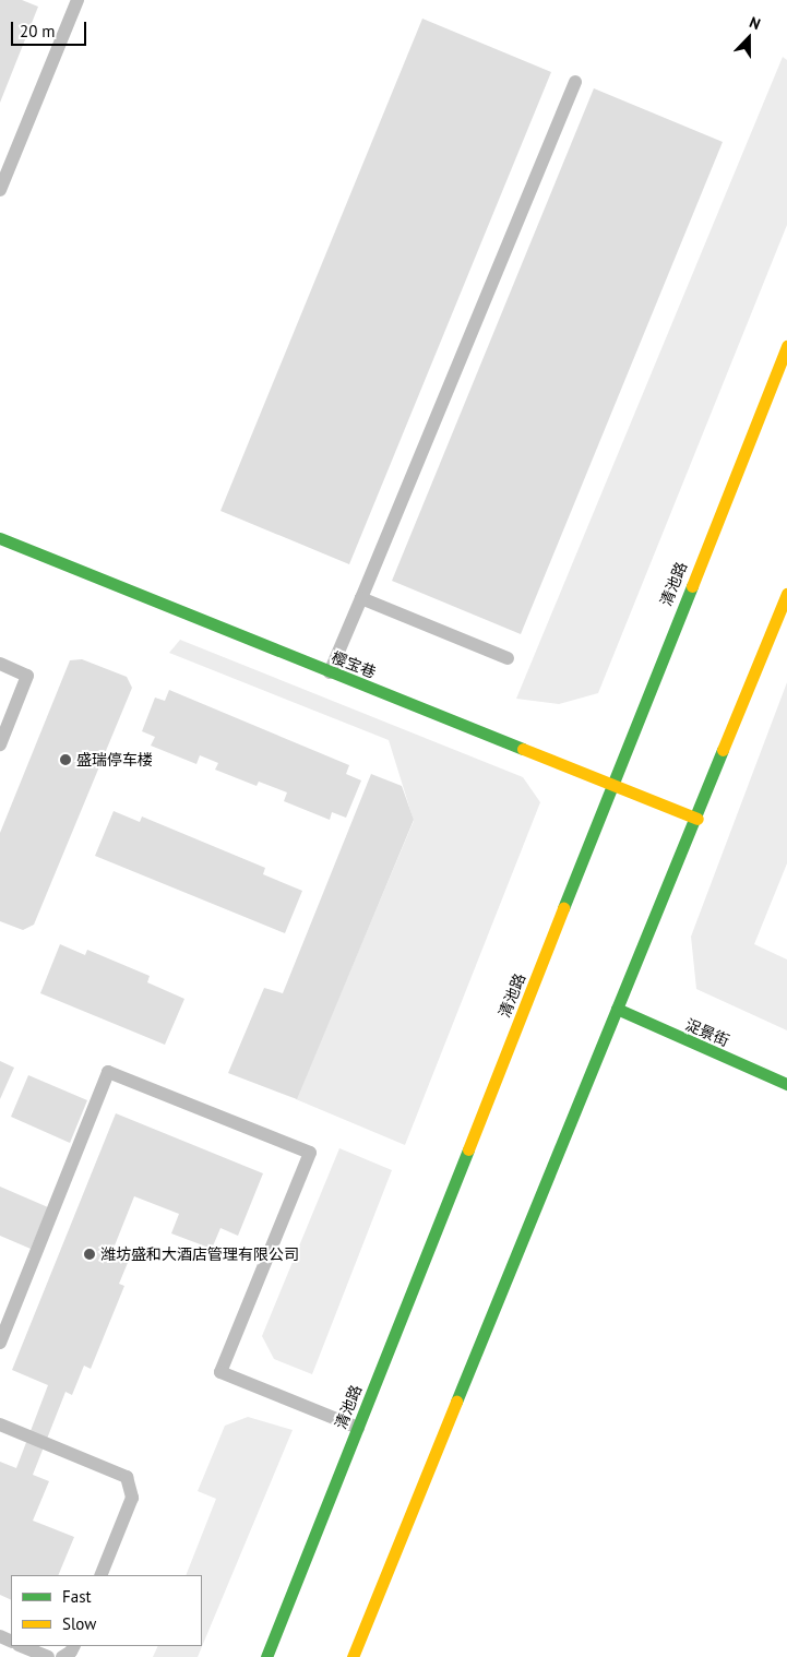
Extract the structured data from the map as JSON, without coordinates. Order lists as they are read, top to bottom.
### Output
{
  "streets": {
    "main road": ["清池路", "樱宝巷", "浞景街"]
  },
  "crossings": [
    ["清池路", "樱宝巷"]
  ],
  "places": ["盛瑞停车楼", "潍坊盛和大酒店管理有限公司"],
  "legend": ["Fast", "Slow"],
  "scale_bar": "20 m",
  "north": "top"
}
